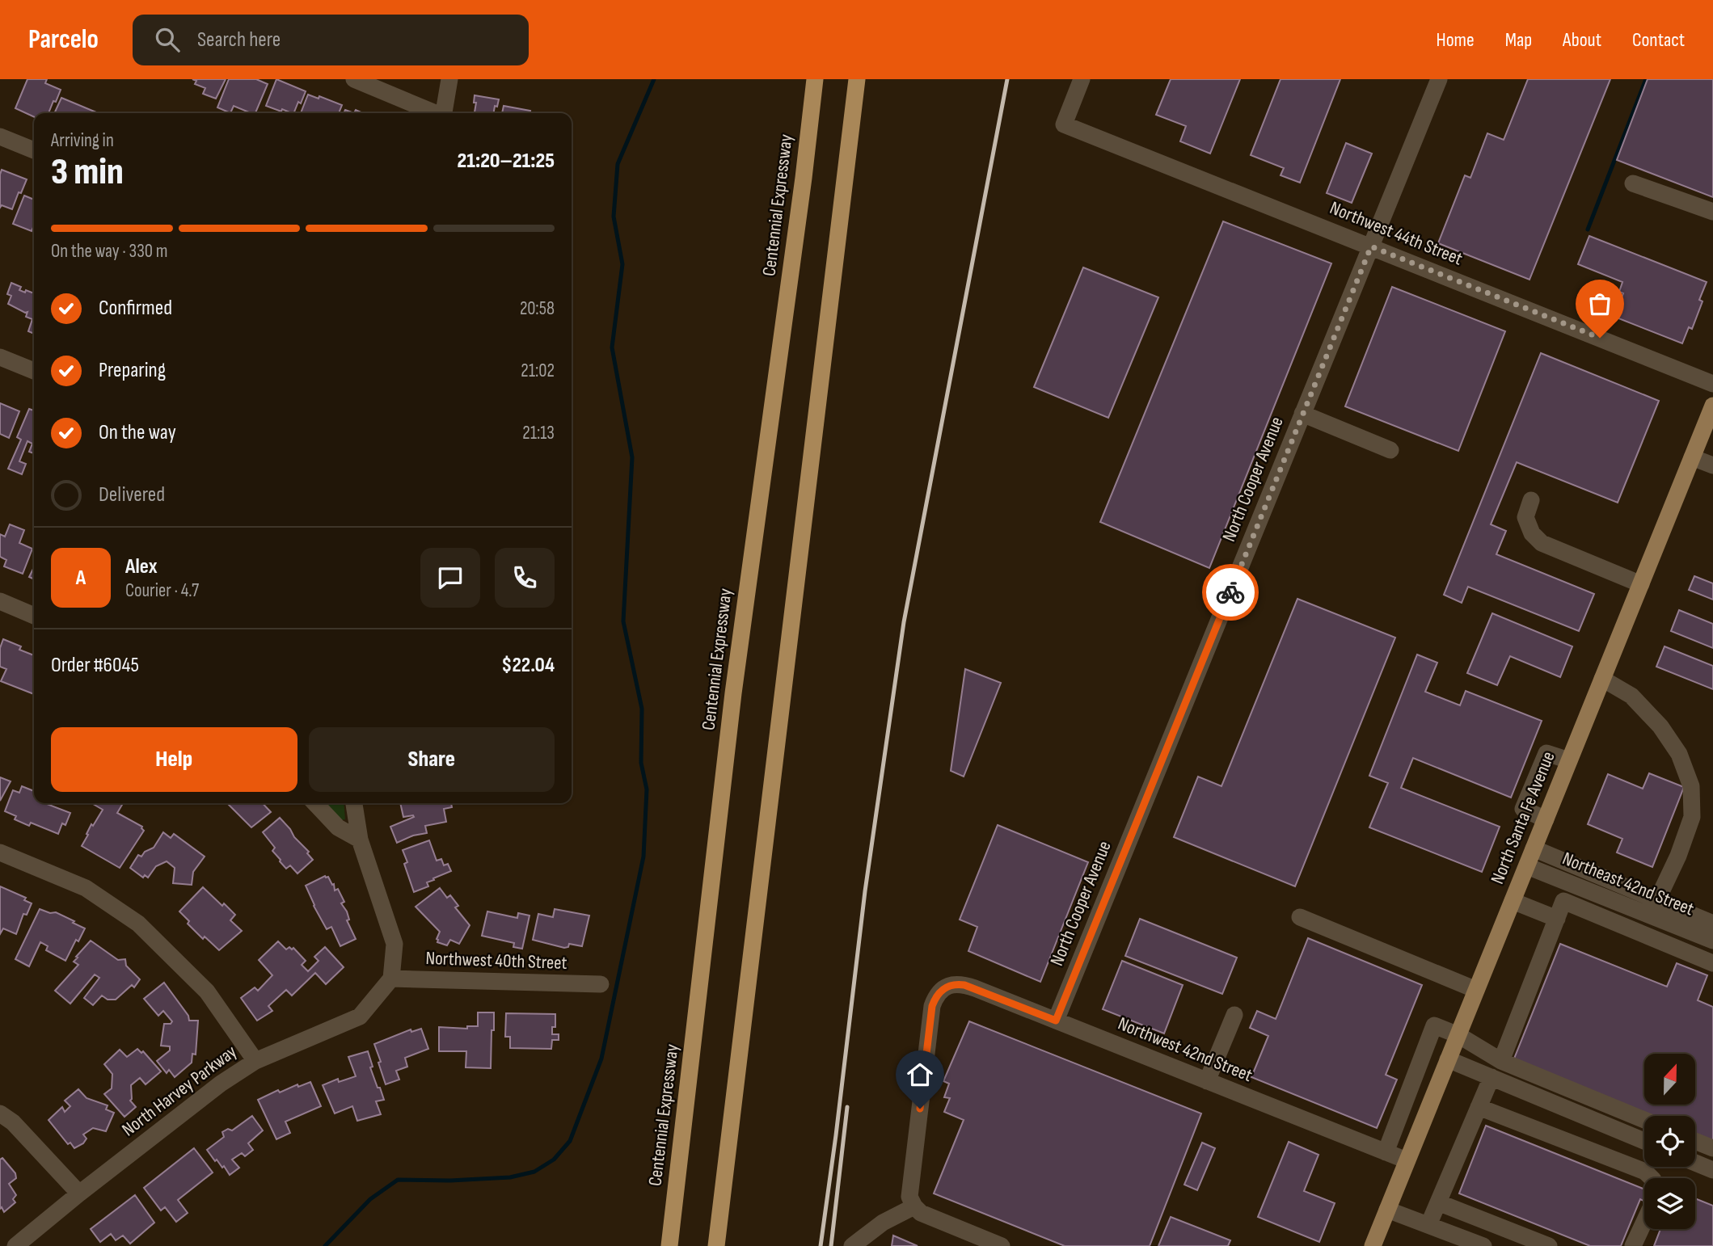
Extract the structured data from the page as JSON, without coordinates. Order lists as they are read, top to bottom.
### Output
{
  "streets": {
    "highway": ["Centennial Expressway"],
    "main road": ["North Santa Fe Avenue"],
    "street": [
      "Northwest 44th Street",
      "North Cooper Avenue",
      "Northeast 42nd Street",
      "Northwest 40th Street",
      "Northwest 42nd Street",
      "North Harvey Parkway"
    ]
  },
  "crossings": [
    ["Northwest 44th Street", "North Cooper Avenue"],
    ["North Cooper Avenue", "Northwest 42nd Street"],
    ["North Santa Fe Avenue", "Northeast 42nd Street"],
    ["North Santa Fe Avenue", "Northwest 42nd Street"],
    ["Northwest 40th Street", "North Harvey Parkway"]
  ],
  "north": "top",
  "page": {
    "header": "Parcelo",
    "search": "Search here",
    "nav": [
      "Home",
      "Map",
      "About",
      "Contact"
    ],
    "heading": ["3 min", "Arriving in", "21:20–21:25"],
    "panel": [
      "Alex",
      "Courier · 4.7",
      "Order #6045",
      "$22.04"
    ],
    "bar": "On the way · 330 m",
    "list": [
      ["Confirmed", "20:58"],
      ["Preparing", "21:02"],
      ["On the way", "21:13"],
      "Delivered"
    ],
    "round": "A",
    "buttons": ["Help", "Share"]
  }
}
